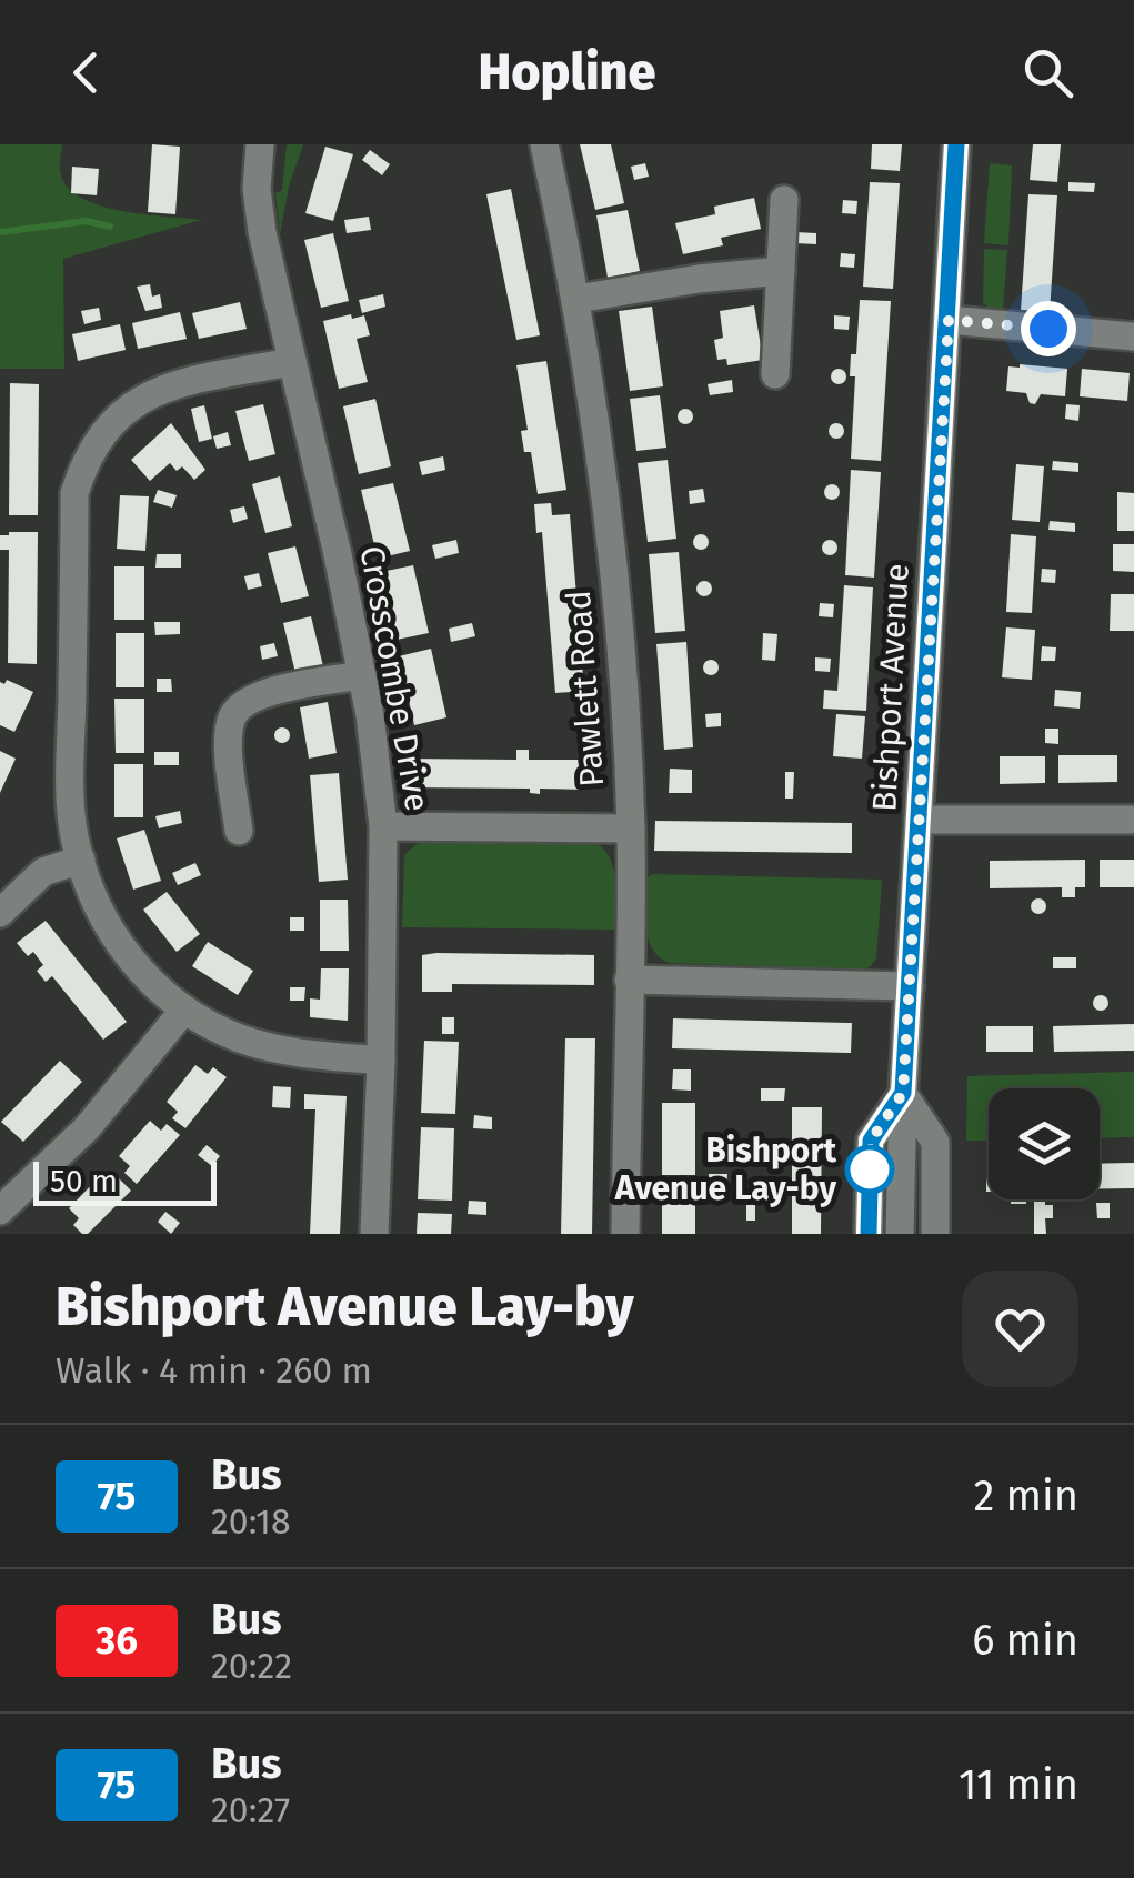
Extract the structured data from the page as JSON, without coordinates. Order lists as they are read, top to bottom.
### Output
{
  "streets": {
    "street": ["Crosscombe Drive", "Bishport Avenue", "Pawlett Road"]
  },
  "places": ["Bishport Avenue Lay-by"],
  "lines": ["bus line 75"],
  "scale_bar": "50 m",
  "page": {
    "header": "Hopline",
    "scale": "50 m",
    "heading": ["Bishport Avenue Lay-by", "Walk · 4 min · 260 m"],
    "list": [
      {
        "mark": "75",
        "name": "Bus",
        "note": "20:18",
        "value": "2 min"
      },
      {
        "mark": "36",
        "name": "Bus",
        "note": "20:22",
        "value": "6 min"
      },
      {
        "mark": "75",
        "name": "Bus",
        "note": "20:27",
        "value": "11 min"
      }
    ]
  }
}
